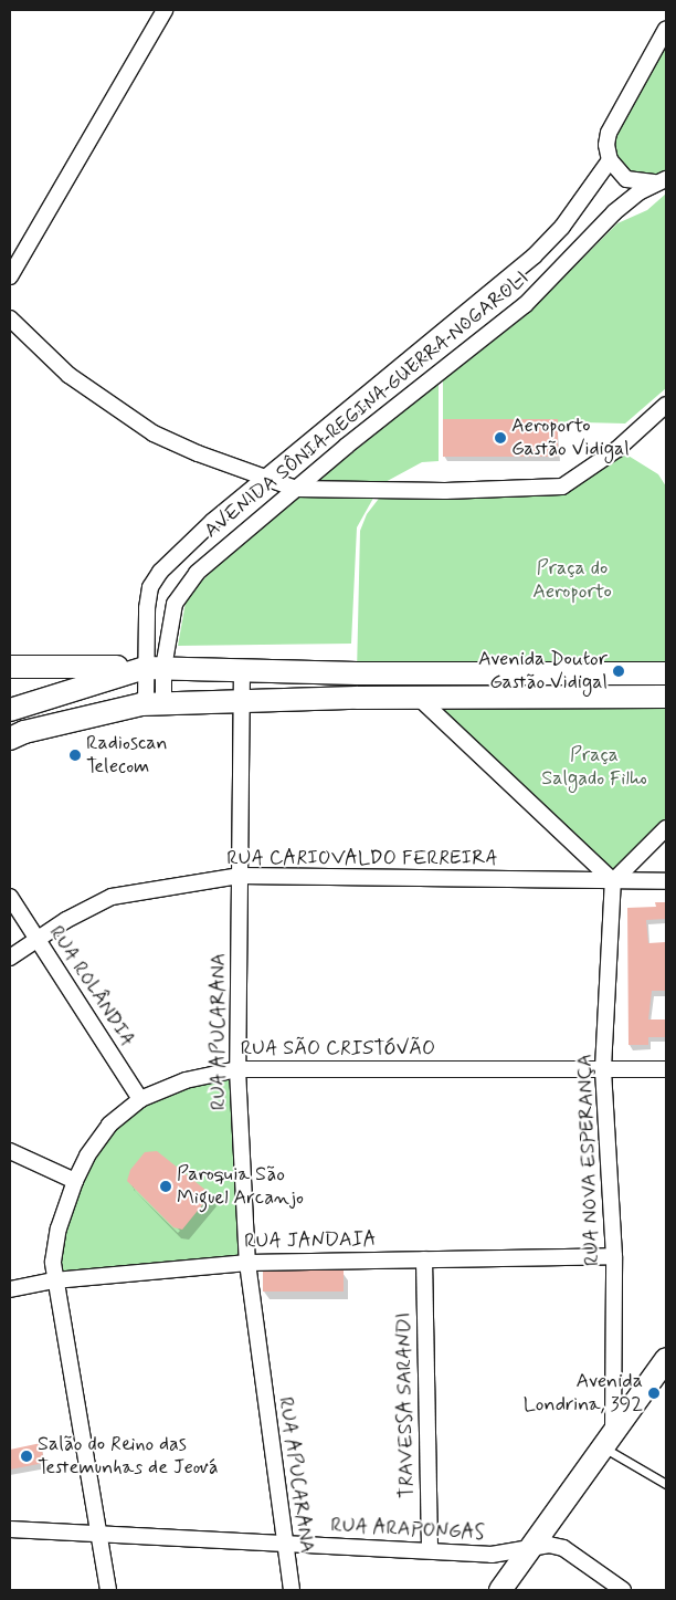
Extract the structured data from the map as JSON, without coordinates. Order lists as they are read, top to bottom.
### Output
{
  "streets": {
    "street": [
      "AVENIDA SÔNIA REGINA GUERRA NOGAROLI",
      "RUA CARIOVALDO FERREIRA",
      "RUA ROLÂNDIA",
      "RUA APUCARANA",
      "RUA SÃO CRISTÓVÃO",
      "RUA NOVA ESPERANÇA",
      "RUA JANDAIA",
      "TRAVESSA SARANDI",
      "RUA ARAPONGAS"
    ]
  },
  "crossings": [
    ["RUA CARIOVALDO FERREIRA", "RUA ROLÂNDIA"],
    ["RUA CARIOVALDO FERREIRA", "RUA APUCARANA"],
    ["RUA CARIOVALDO FERREIRA", "RUA NOVA ESPERANÇA"],
    ["RUA ROLÂNDIA", "RUA SÃO CRISTÓVÃO"],
    ["RUA APUCARANA", "RUA SÃO CRISTÓVÃO"],
    ["RUA APUCARANA", "RUA JANDAIA"],
    ["RUA APUCARANA", "RUA ARAPONGAS"],
    ["RUA SÃO CRISTÓVÃO", "RUA NOVA ESPERANÇA"],
    ["RUA SÃO CRISTÓVÃO", "RUA JANDAIA"],
    ["RUA SÃO CRISTÓVÃO", "RUA ARAPONGAS"],
    ["RUA NOVA ESPERANÇA", "RUA JANDAIA"],
    ["RUA JANDAIA", "TRAVESSA SARANDI"],
    ["TRAVESSA SARANDI", "RUA ARAPONGAS"]
  ],
  "parks": ["Praça do Aeroporto", "Praça Salgado Filho"],
  "places": [
    "Aeroporto Gastão Vidigal",
    "Avenida Doutor Gastão Vidigal",
    "Radioscan Telecom",
    "Paroquia São Miguel Arcanjo",
    "Avenida Londrina, 392",
    "Salão do Reino das Testemunhas de Jeová"
  ]
}
